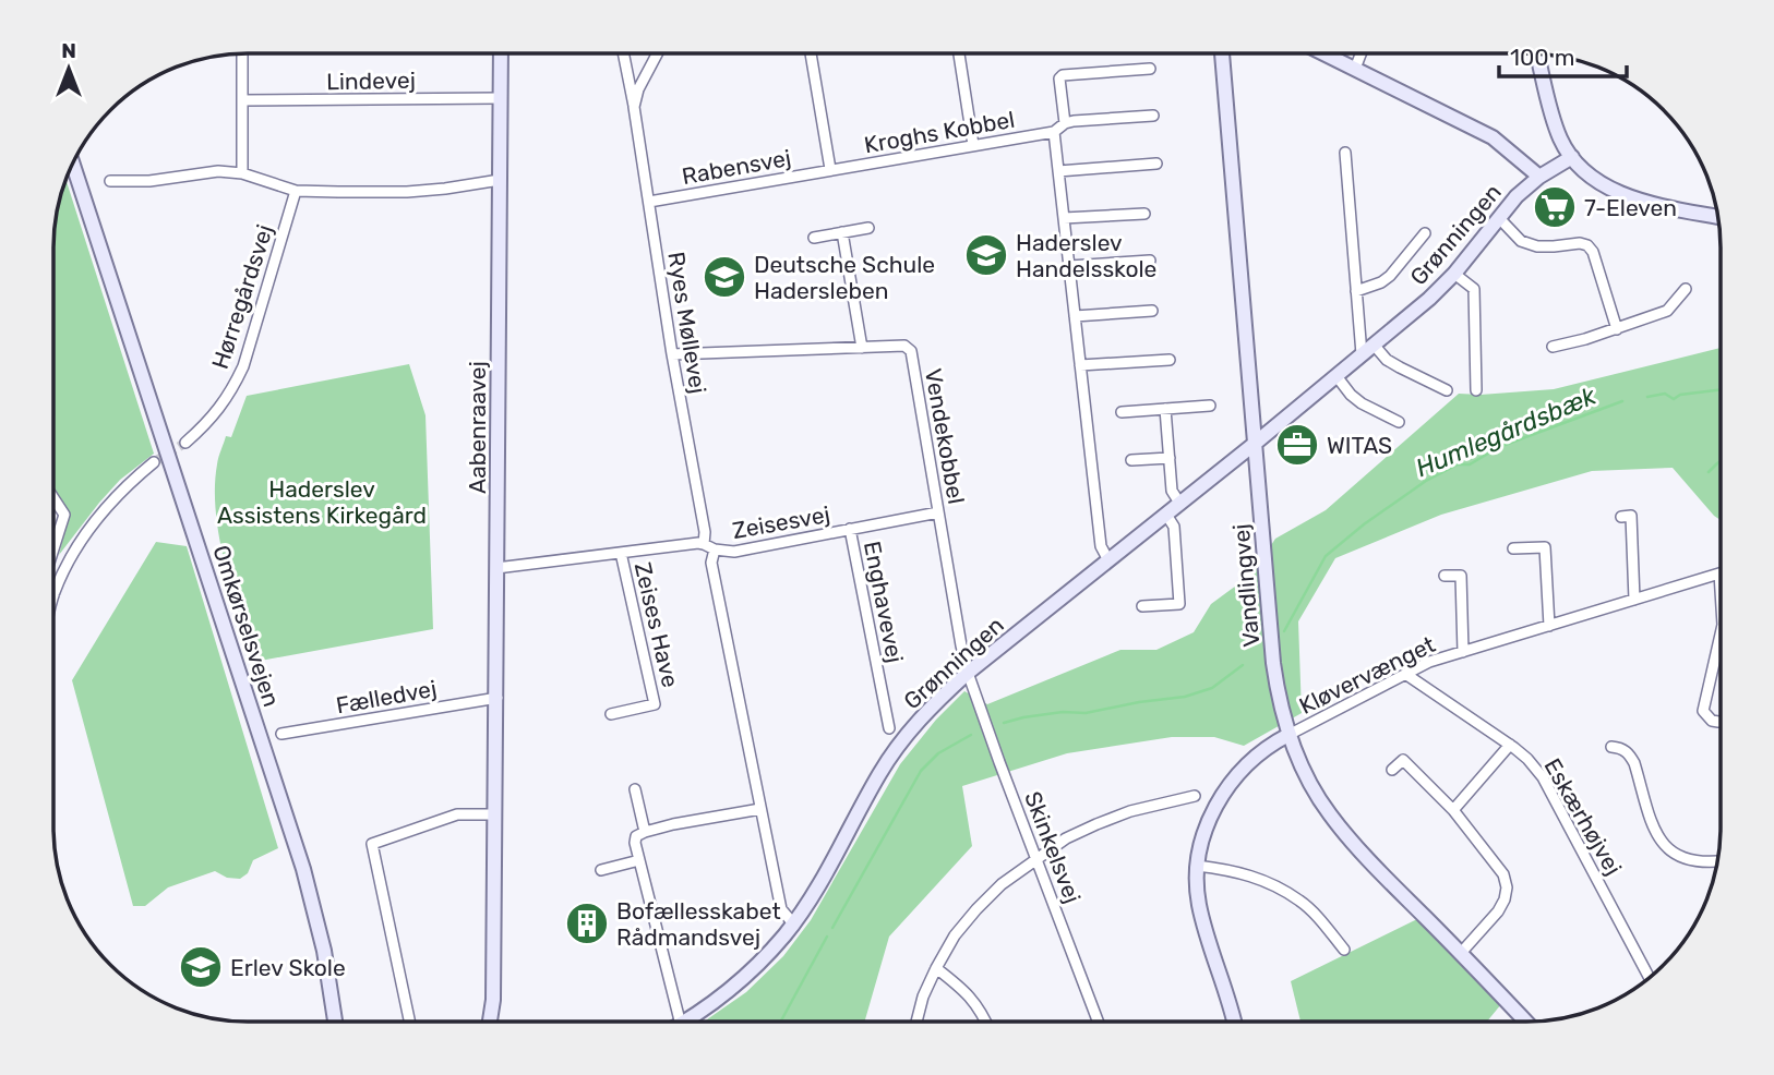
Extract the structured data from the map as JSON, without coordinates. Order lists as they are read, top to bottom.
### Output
{
  "streets": {
    "street": [
      "Lindevej",
      "Kroghs Kobbel",
      "Rabensvej",
      "Grønningen",
      "Hørregårdsvej",
      "Ryes Møllevej",
      "Aabenraavej",
      "Vendekobbel",
      "Zeisesvej",
      "Vandlingvej",
      "Enghavevej",
      "Zeises Have",
      "Omkørselsvejen",
      "Kløvervænget",
      "Fælledvej",
      "Eskærhøjvej",
      "Skinkelsvej"
    ]
  },
  "crossings": [
    ["Lindevej", "Aabenraavej"],
    ["Kroghs Kobbel", "Rabensvej"],
    ["Rabensvej", "Ryes Møllevej"],
    ["Grønningen", "Vendekobbel"],
    ["Grønningen", "Vandlingvej"],
    ["Grønningen", "Skinkelsvej"],
    ["Ryes Møllevej", "Vendekobbel"],
    ["Ryes Møllevej", "Zeisesvej"],
    ["Aabenraavej", "Zeisesvej"],
    ["Aabenraavej", "Fælledvej"],
    ["Vendekobbel", "Zeisesvej"],
    ["Vendekobbel", "Skinkelsvej"],
    ["Zeisesvej", "Enghavevej"],
    ["Zeisesvej", "Zeises Have"],
    ["Vandlingvej", "Kløvervænget"],
    ["Kløvervænget", "Eskærhøjvej"]
  ],
  "water": ["Humlegårdsbæk"],
  "parks": ["Haderslev Assistens Kirkegård"],
  "places": {
    "supermarket": ["7-Eleven"],
    "school or university": ["Haderslev Handelsskole", "Deutsche Schule Hadersleben", "Erlev Skole"],
    "office": ["WITAS"],
    "building": ["Bofællesskabet Rådmandsvej"]
  },
  "scale_bar": "100 m",
  "north": "top"
}
